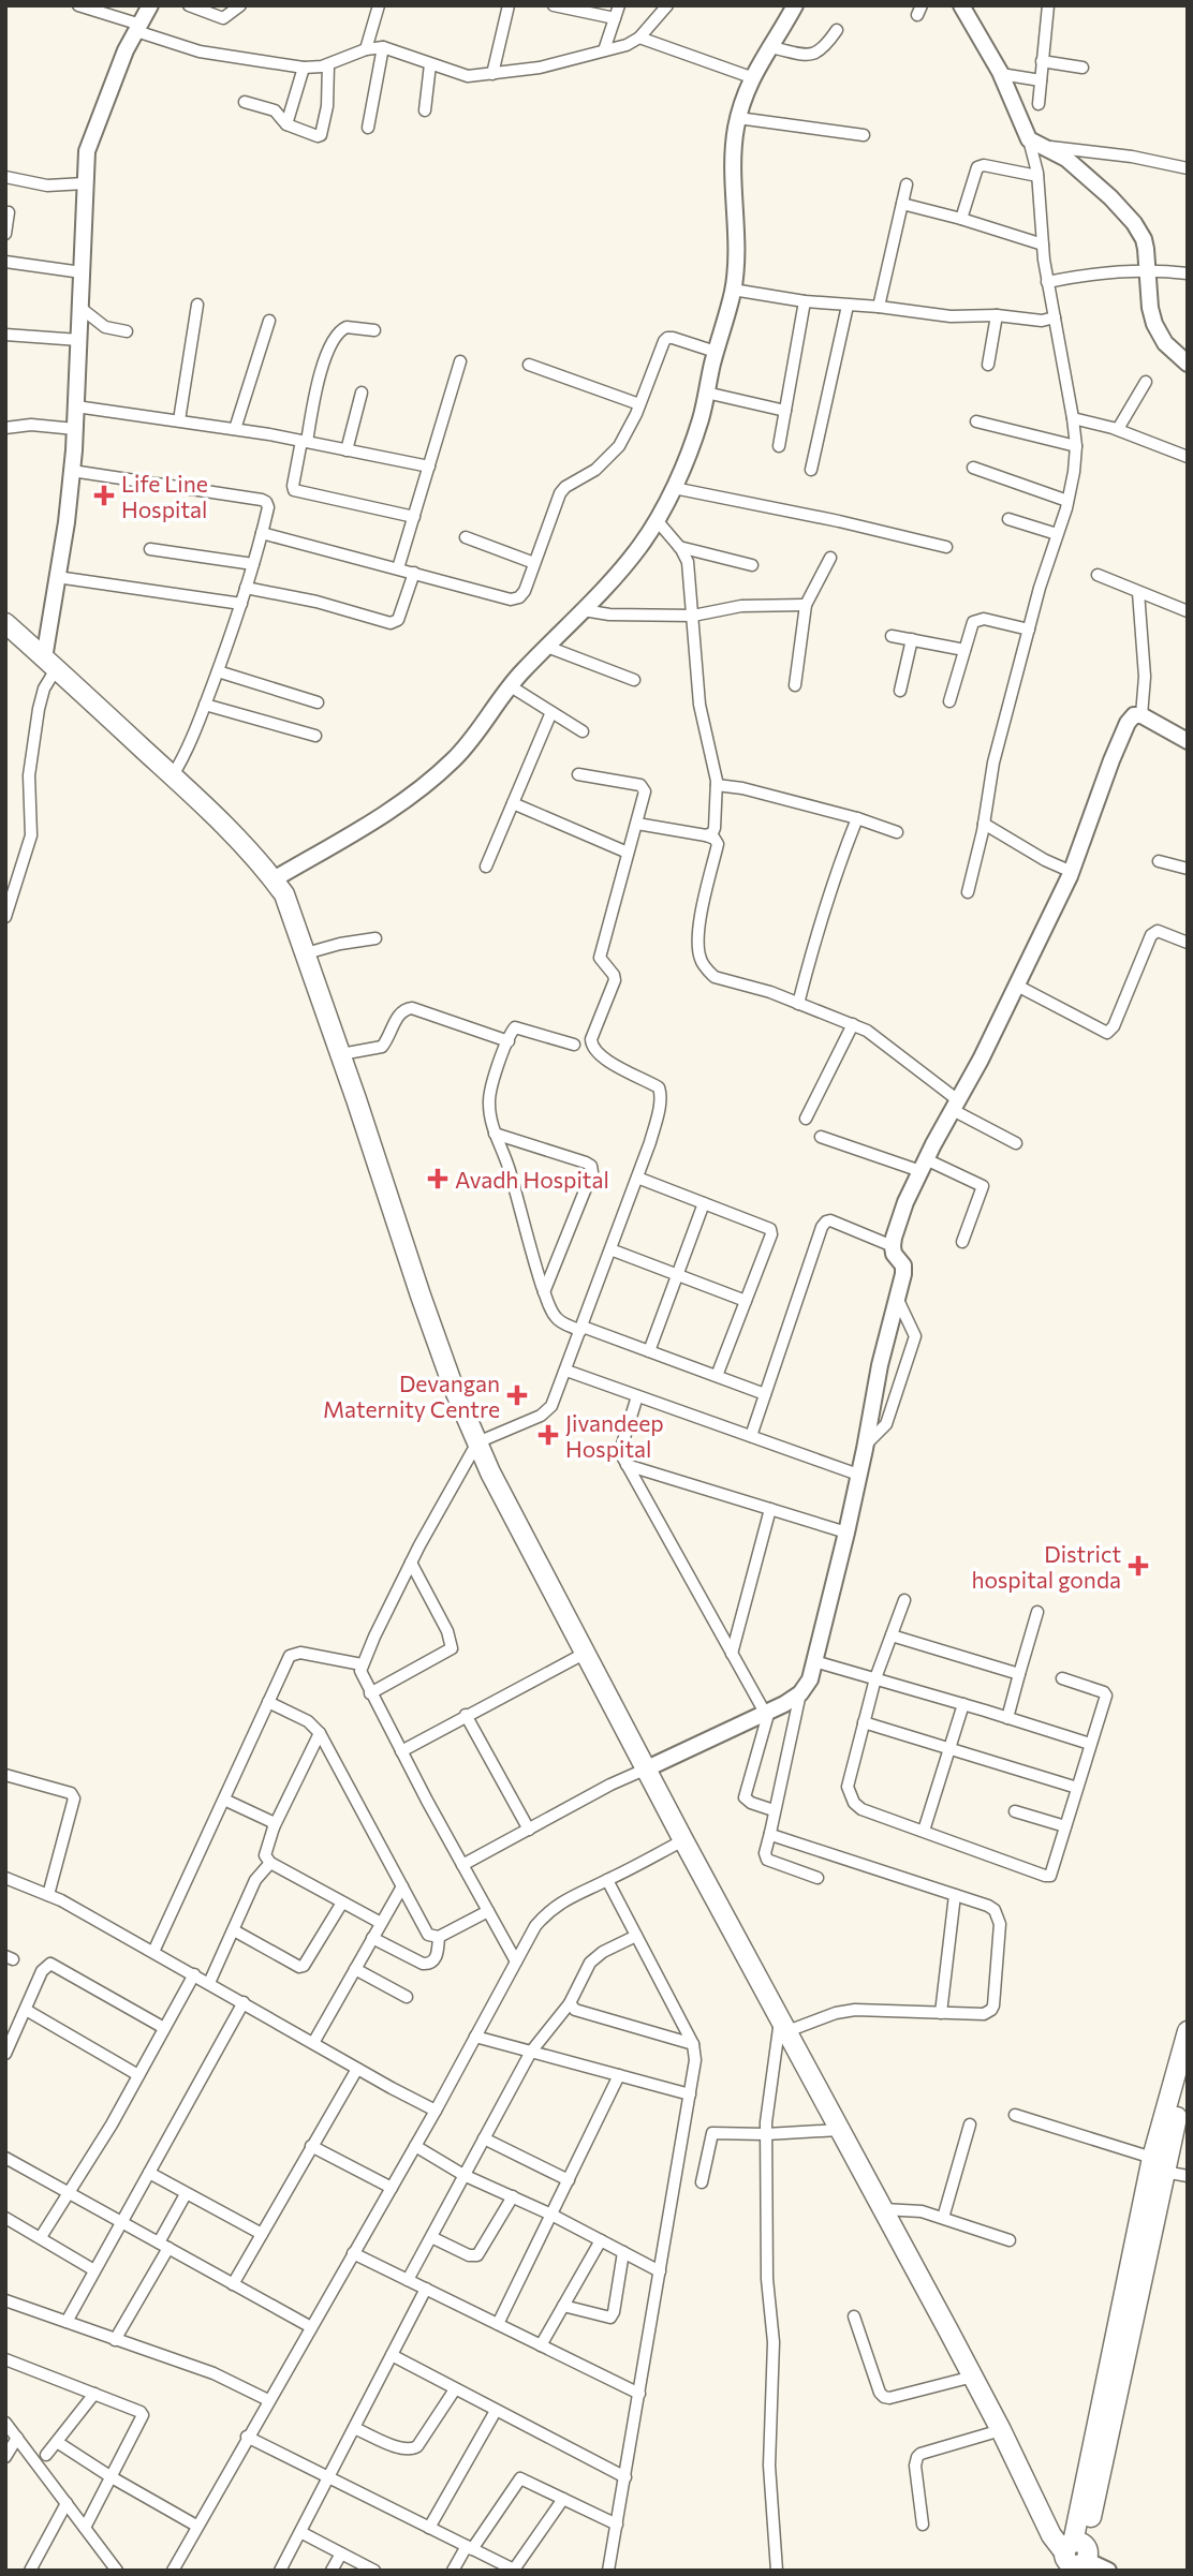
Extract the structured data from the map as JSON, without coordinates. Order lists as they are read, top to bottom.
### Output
{
  "places": {
    "health": [
      "Life Line Hospital",
      "Avadh Hospital",
      "Devangan Maternity Centre",
      "Jivandeep Hospital",
      "District hospital gonda"
    ]
  }
}
